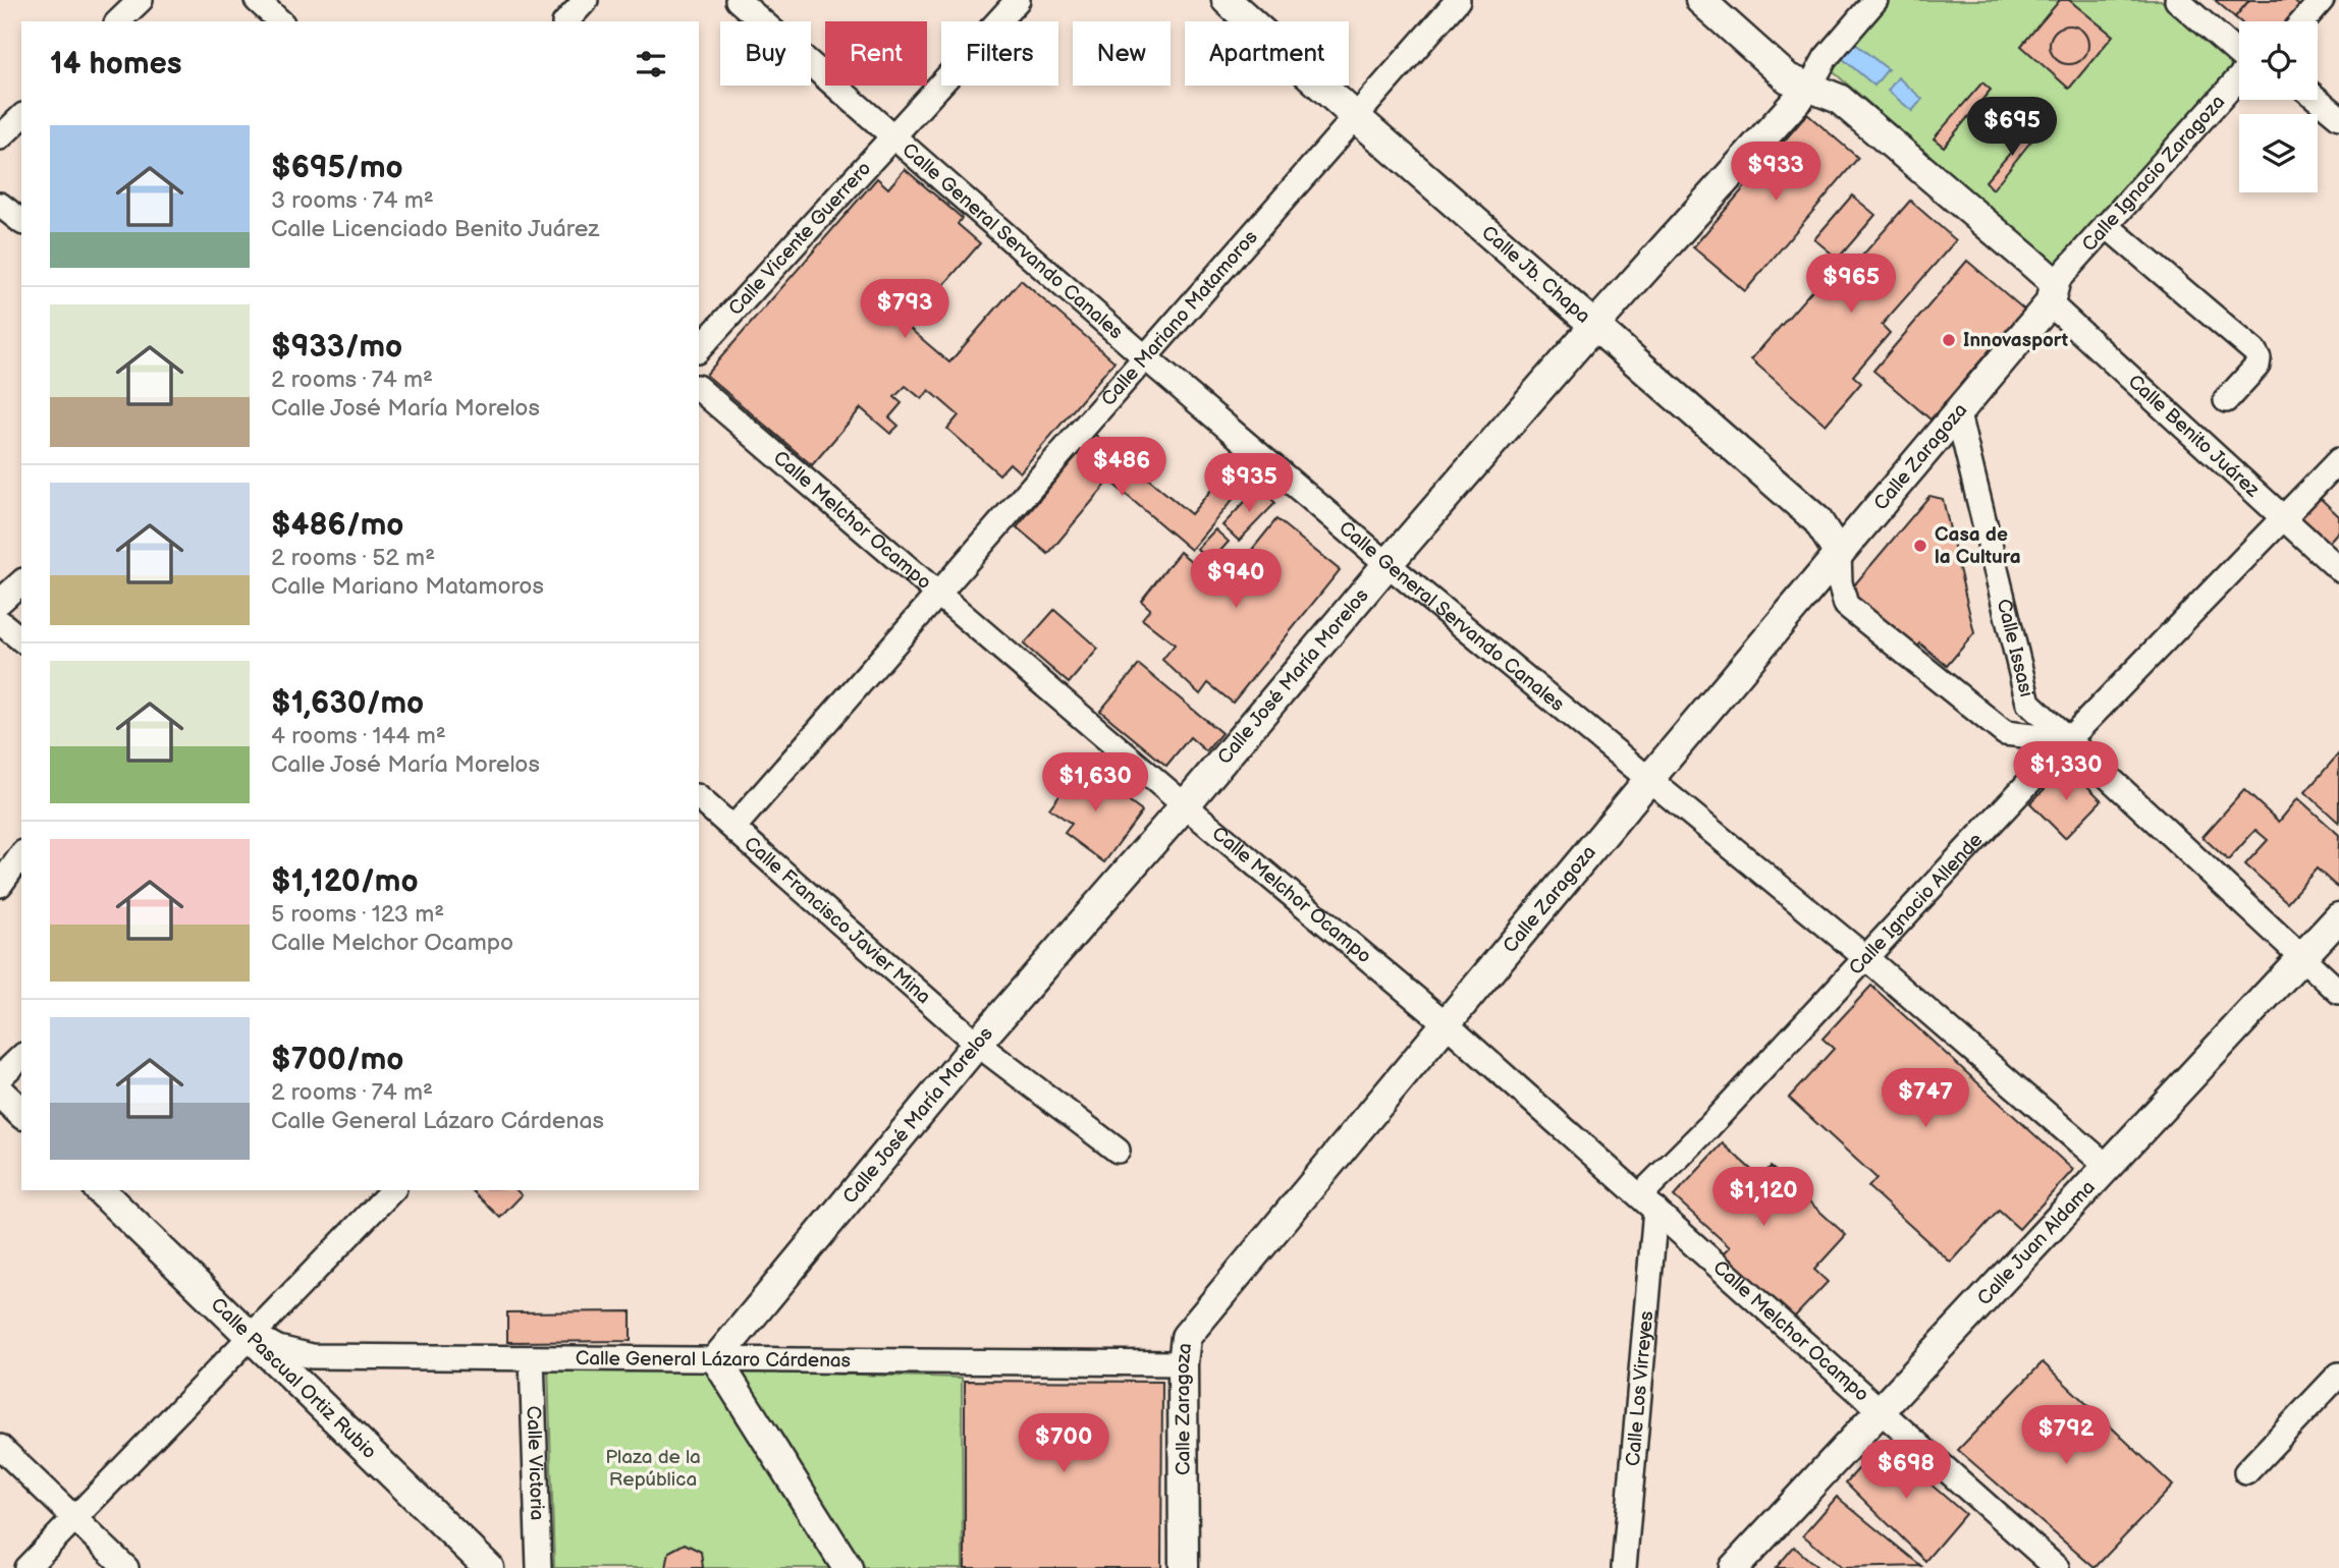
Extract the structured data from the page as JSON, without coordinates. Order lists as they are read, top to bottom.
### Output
{
  "streets": {
    "main road": [
      "Calle Jb. Chapa",
      "Calle Zaragoza",
      "Calle José María Morelos",
      "Calle Juan Aldama",
      "Calle Pascual Ortiz Rubio"
    ],
    "street": [
      "Calle Ignacio Zaragoza",
      "Calle Vicente Guerrero",
      "Calle General Servando Canales",
      "Calle Mariano Matamoros",
      "Calle Benito Juárez",
      "Calle Melchor Ocampo",
      "Calle Issasi",
      "Calle Ignacio Allende",
      "Calle Francisco Javier Mina",
      "Calle General Lázaro Cárdenas",
      "Calle Los Virreyes",
      "Calle Victoria"
    ]
  },
  "crossings": [
    ["Calle Ignacio Zaragoza", "Calle Benito Juárez"],
    ["Calle Ignacio Zaragoza", "Calle Zaragoza"],
    ["Calle Vicente Guerrero", "Calle General Servando Canales"],
    ["Calle General Servando Canales", "Calle Mariano Matamoros"],
    ["Calle General Servando Canales", "Calle Zaragoza"],
    ["Calle General Servando Canales", "Calle José María Morelos"],
    ["Calle General Servando Canales", "Calle Ignacio Allende"],
    ["Calle General Servando Canales", "Calle Juan Aldama"],
    ["Calle Jb. Chapa", "Calle Mariano Matamoros"],
    ["Calle Jb. Chapa", "Calle Zaragoza"],
    ["Calle Jb. Chapa", "Calle José María Morelos"],
    ["Calle Mariano Matamoros", "Calle Melchor Ocampo"],
    ["Calle Mariano Matamoros", "Calle Francisco Javier Mina"],
    ["Calle Benito Juárez", "Calle Zaragoza"],
    ["Calle Benito Juárez", "Calle Ignacio Allende"],
    ["Calle Zaragoza", "Calle Melchor Ocampo"],
    ["Calle Zaragoza", "Calle Issasi"],
    ["Calle Zaragoza", "Calle General Lázaro Cárdenas"],
    ["Calle Melchor Ocampo", "Calle José María Morelos"],
    ["Calle Melchor Ocampo", "Calle Ignacio Allende"],
    ["Calle Melchor Ocampo", "Calle Juan Aldama"],
    ["Calle Melchor Ocampo", "Calle Los Virreyes"],
    ["Calle Issasi", "Calle Ignacio Allende"],
    ["Calle Issasi", "Calle Juan Aldama"],
    ["Calle José María Morelos", "Calle Francisco Javier Mina"],
    ["Calle José María Morelos", "Calle General Lázaro Cárdenas"],
    ["Calle Ignacio Allende", "Calle Los Virreyes"],
    ["Calle General Lázaro Cárdenas", "Calle Pascual Ortiz Rubio"],
    ["Calle General Lázaro Cárdenas", "Calle Victoria"]
  ],
  "parks": ["Plaza de la República"],
  "places": ["Innovasport", "Casa de la Cultura"],
  "page": {
    "chip": [
      "Buy",
      "Rent",
      "Filters",
      "New",
      "Apartment"
    ],
    "heading": "14 homes",
    "price": [
      "$695",
      "$933",
      "$965",
      "$793",
      "$486",
      "$935",
      "$940",
      "$1,330",
      "$1,630",
      "$747",
      "$1,120",
      "$792",
      "$700",
      "$698"
    ],
    "list": [
      {
        "name": "$695/mo",
        "note": "3 rooms · 74 m² · Calle Licenciado Benito Juárez"
      },
      {
        "name": "$933/mo",
        "note": "2 rooms · 74 m² · Calle José María Morelos"
      },
      {
        "name": "$486/mo",
        "note": "2 rooms · 52 m² · Calle Mariano Matamoros"
      },
      {
        "name": "$1,630/mo",
        "note": "4 rooms · 144 m² · Calle José María Morelos"
      },
      {
        "name": "$1,120/mo",
        "note": "5 rooms · 123 m² · Calle Melchor Ocampo"
      },
      {
        "name": "$700/mo",
        "note": "2 rooms · 74 m² · Calle General Lázaro Cárdenas"
      }
    ]
  }
}
